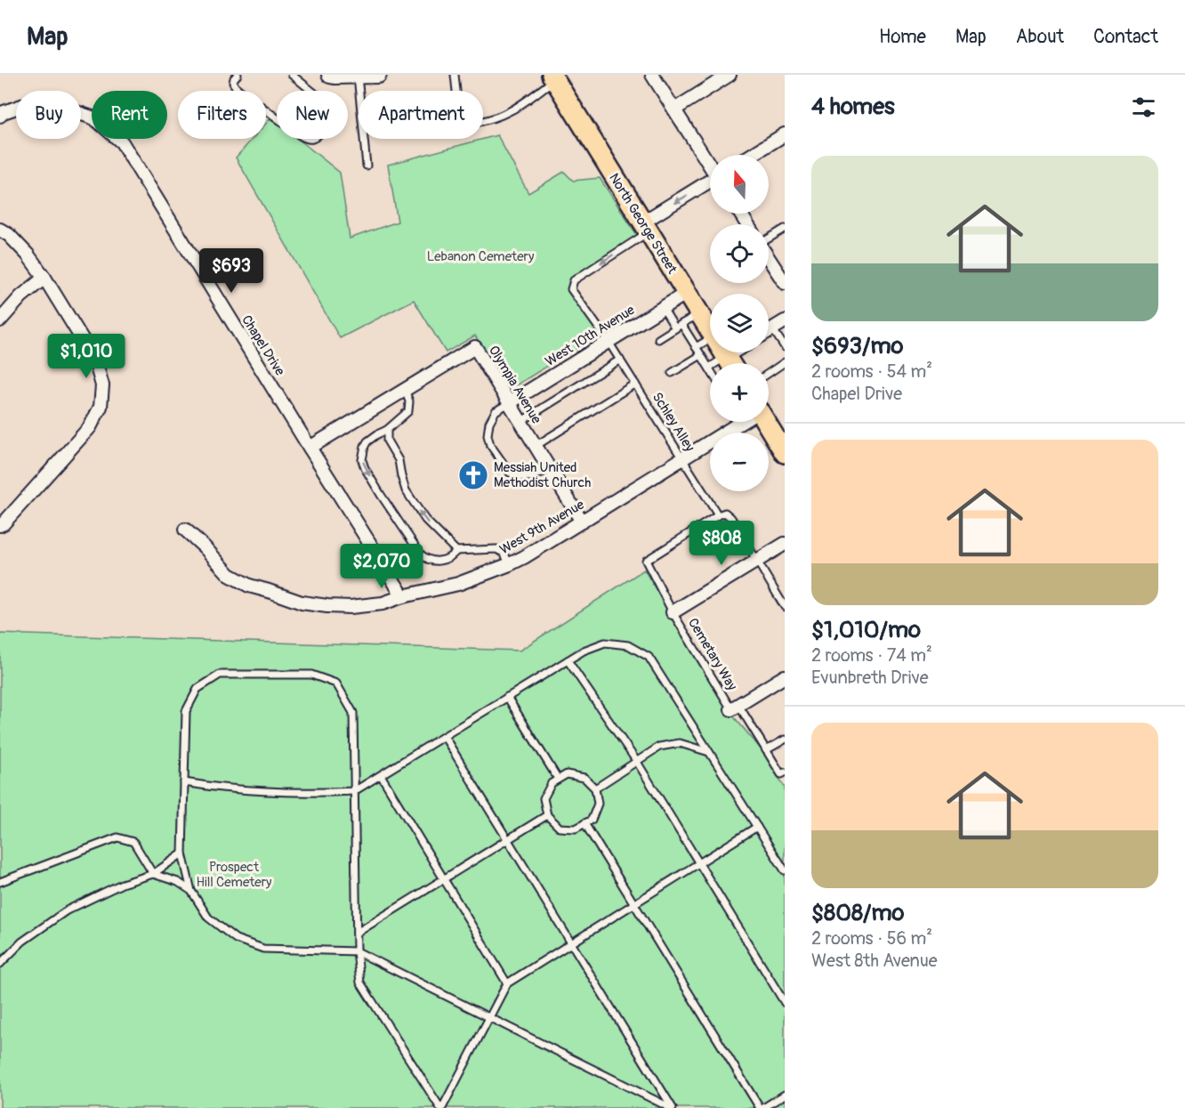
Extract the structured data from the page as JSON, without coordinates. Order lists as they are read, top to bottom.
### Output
{
  "streets": {
    "main road": ["North George Street"],
    "street": [
      "West 10th Avenue",
      "Chapel Drive",
      "Olympia Avenue",
      "West 9th Avenue"
    ],
    "lane": ["Schley Alley", "Cemetary Way"]
  },
  "crossings": [
    ["North George Street", "West 10th Avenue"],
    ["North George Street", "Schley Alley"],
    ["West 10th Avenue", "Olympia Avenue"],
    ["West 10th Avenue", "Schley Alley"],
    ["Chapel Drive", "Olympia Avenue"],
    ["Chapel Drive", "West 9th Avenue"],
    ["Olympia Avenue", "West 9th Avenue"],
    ["Schley Alley", "West 9th Avenue"],
    ["Schley Alley", "Cemetary Way"]
  ],
  "parks": ["Lebanon Cemetery", "Prospect Hill Cemetery"],
  "places": {
    "church": ["Messiah United Methodist Church"]
  },
  "north": "top",
  "page": {
    "header": "Map",
    "nav": [
      "Home",
      "Map",
      "About",
      "Contact"
    ],
    "heading": "4 homes",
    "chip": [
      "Buy",
      "Rent",
      "Filters",
      "New",
      "Apartment"
    ],
    "list": [
      {
        "name": "$693/mo",
        "note": "2 rooms · 54 m² · Chapel Drive"
      },
      {
        "name": "$1,010/mo",
        "note": "2 rooms · 74 m² · Evunbreth Drive"
      },
      {
        "name": "$808/mo",
        "note": "2 rooms · 56 m² · West 8th Avenue"
      }
    ],
    "map_buttons": ["+", "−"],
    "price": [
      "$693",
      "$1,010",
      "$808",
      "$2,070"
    ]
  }
}
